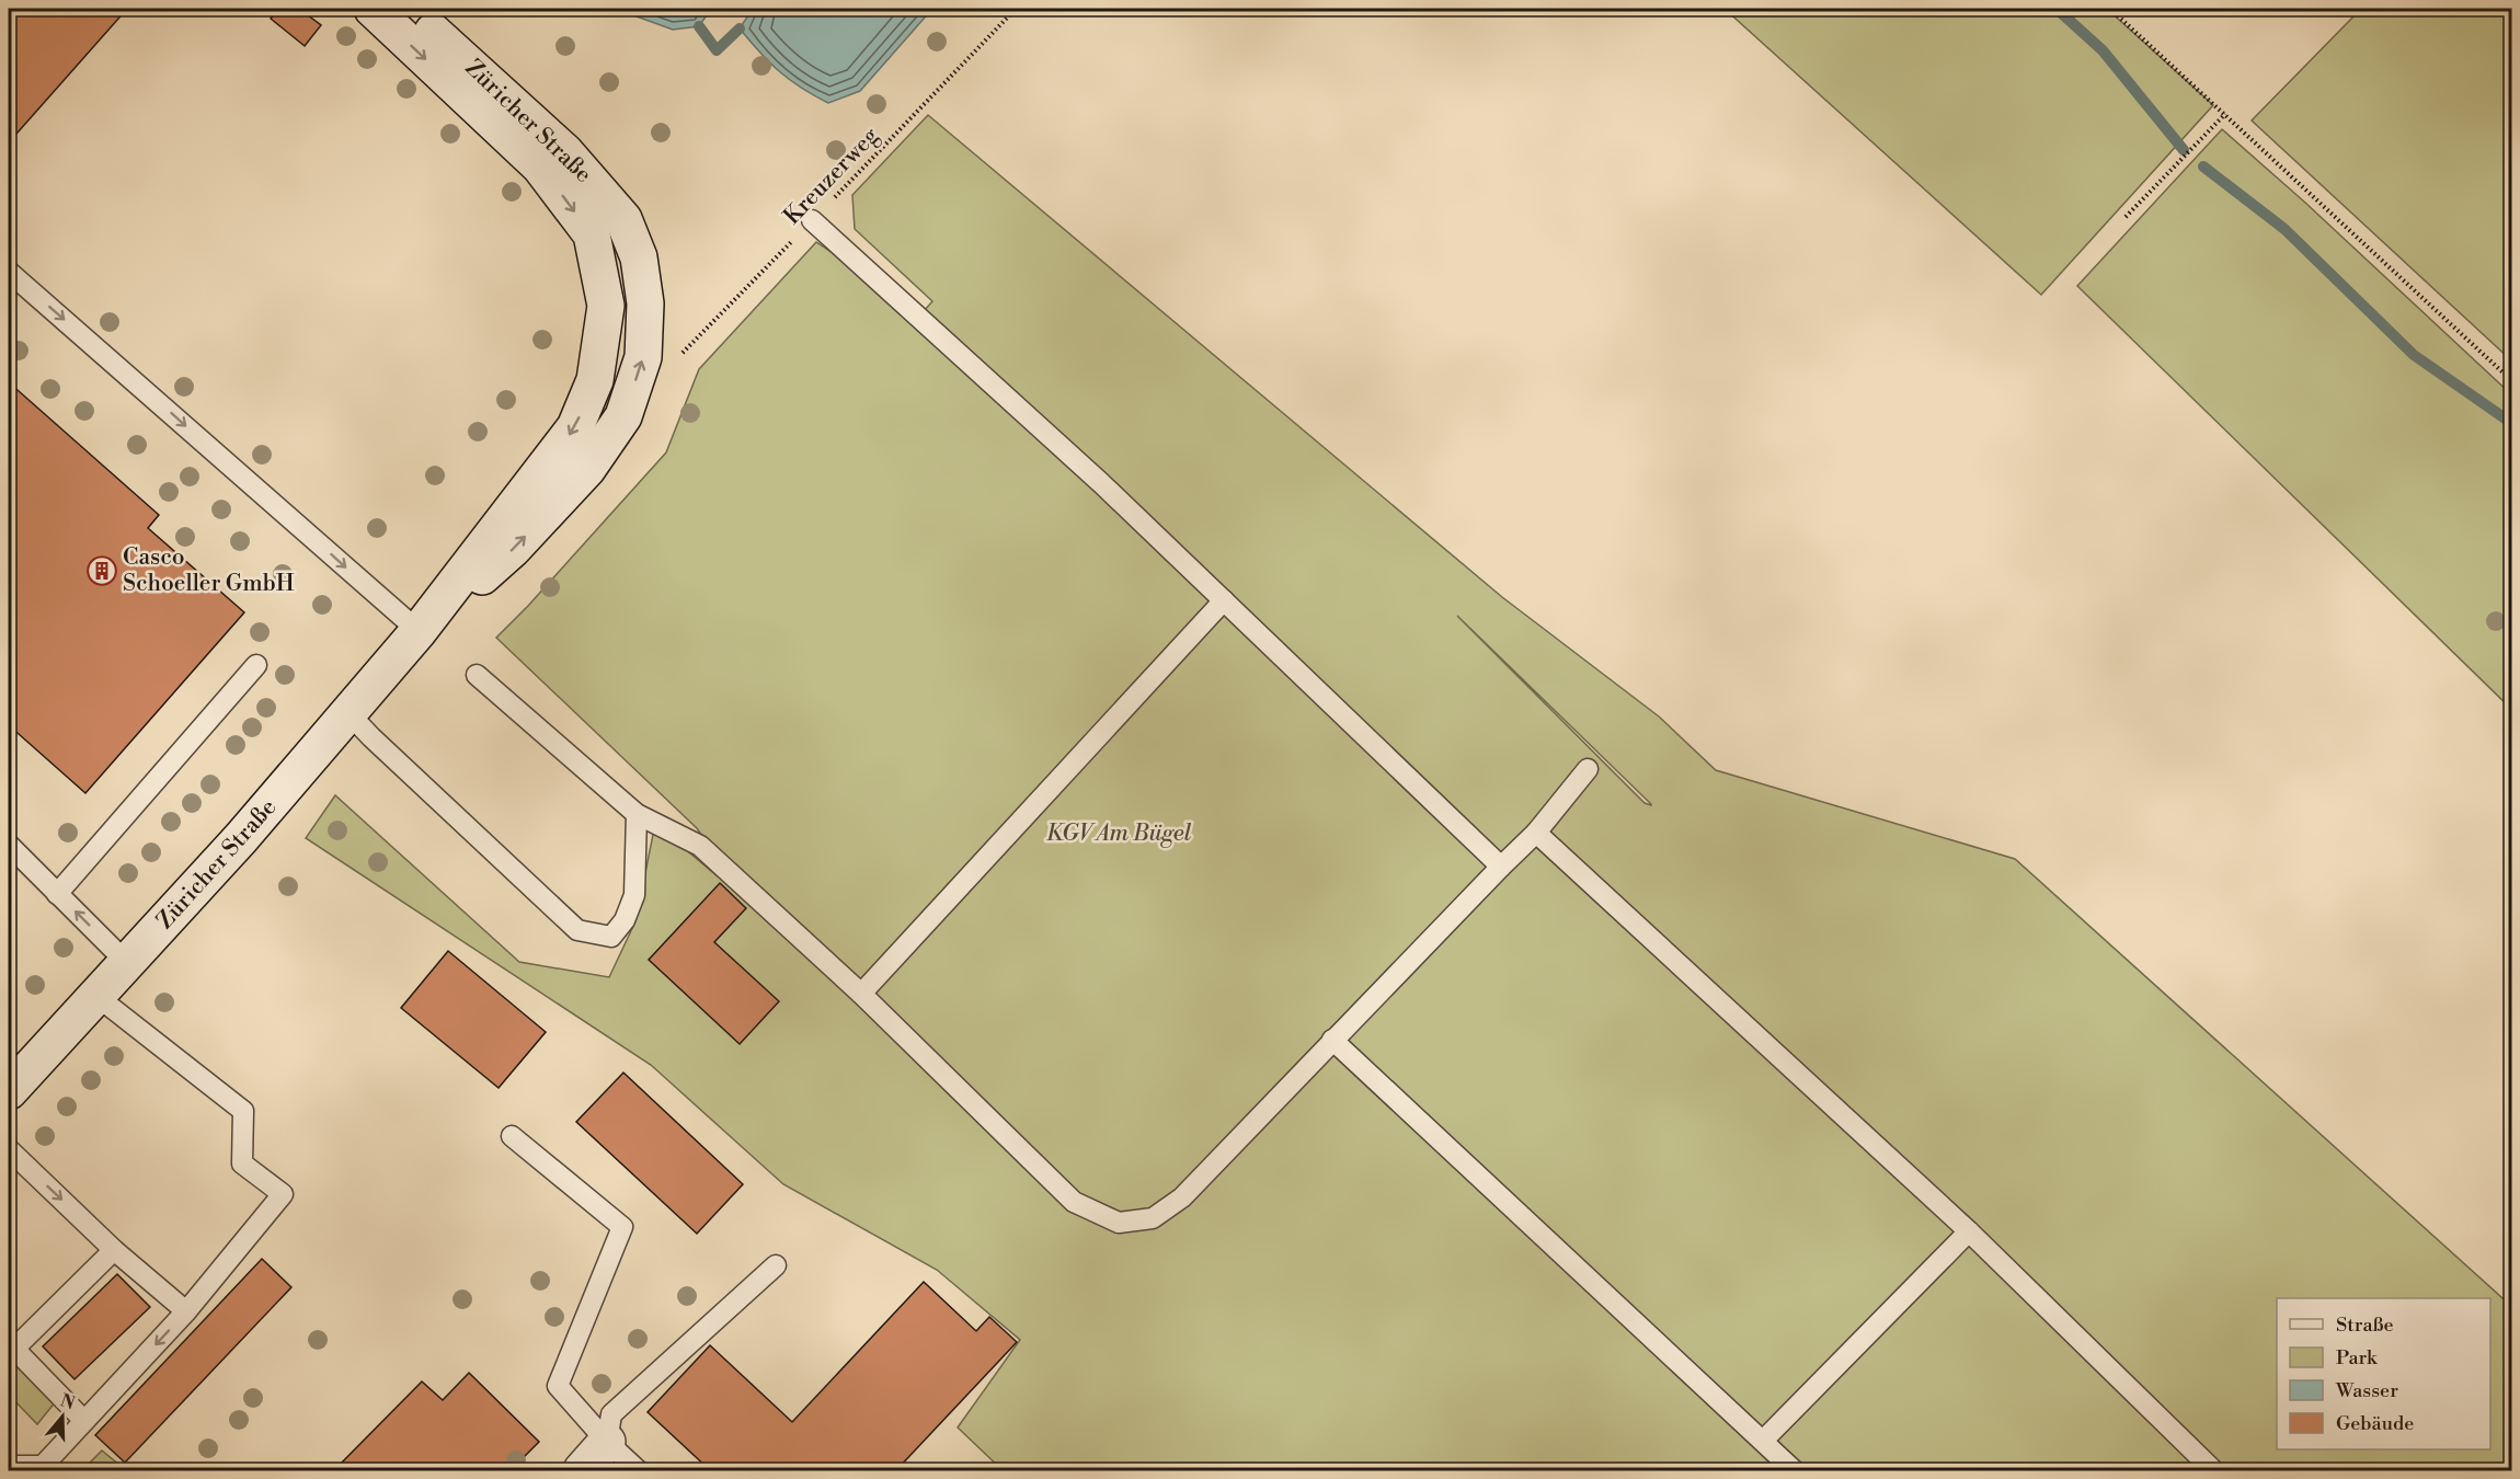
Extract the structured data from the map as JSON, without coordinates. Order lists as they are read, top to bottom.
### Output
{
  "streets": {
    "street": ["Züricher Straße"],
    "path": ["Kreuzerweg"]
  },
  "parks": ["KGV Am Bügel"],
  "places": {
    "building": ["Casco Schoeller GmbH"]
  },
  "legend": [
    "Straße",
    "Park",
    "Wasser",
    "Gebäude"
  ],
  "north": "top"
}
